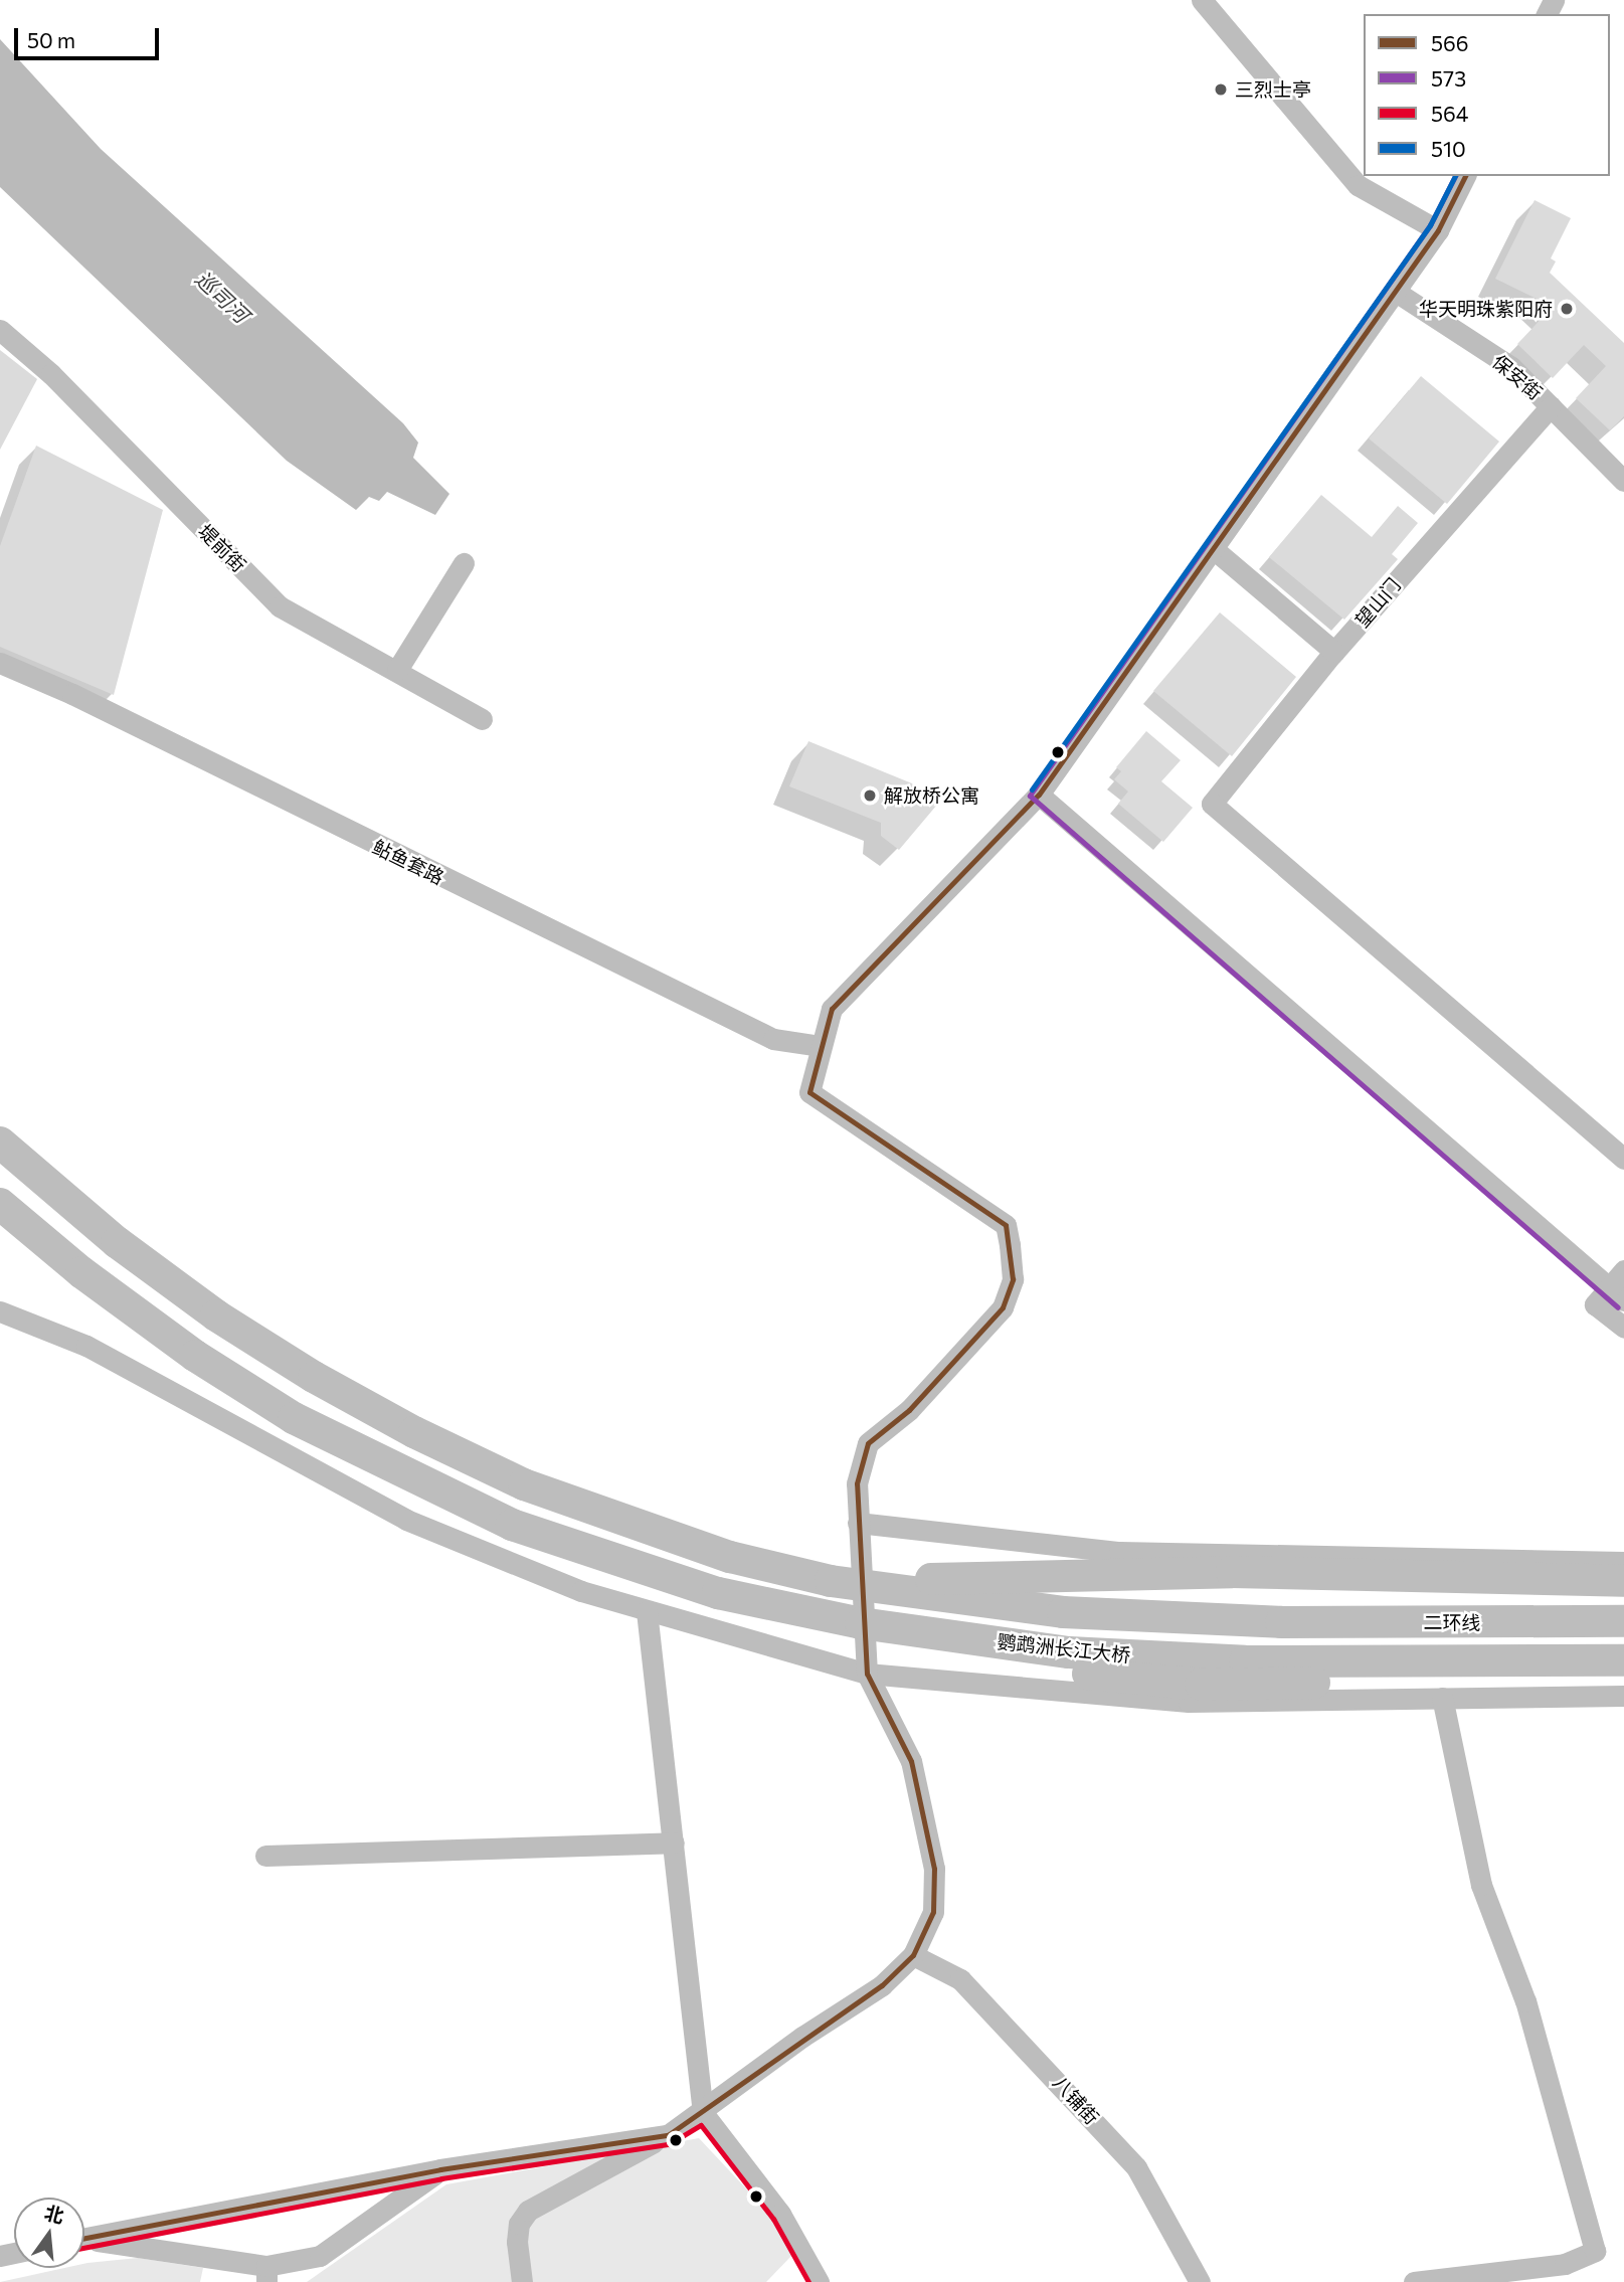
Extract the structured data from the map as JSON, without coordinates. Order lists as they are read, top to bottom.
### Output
{
  "streets": {
    "highway": ["二环线", "鹦鹉洲长江大桥"],
    "street": [
      "保安街",
      "堤前街",
      "望山门",
      "鲇鱼套路",
      "八铺街"
    ]
  },
  "crossings": [
    ["保安街", "望山门"],
    ["二环线", "鹦鹉洲长江大桥"]
  ],
  "water": ["巡司河"],
  "places": ["三烈士亭", "华天明珠紫阳府", "解放桥公寓"],
  "lines": [
    "transit line 566",
    "transit line 573",
    "transit line 510",
    "transit line 564"
  ],
  "legend": [
    "566",
    "573",
    "564",
    "510"
  ],
  "scale_bar": "50 m",
  "north": "top"
}
